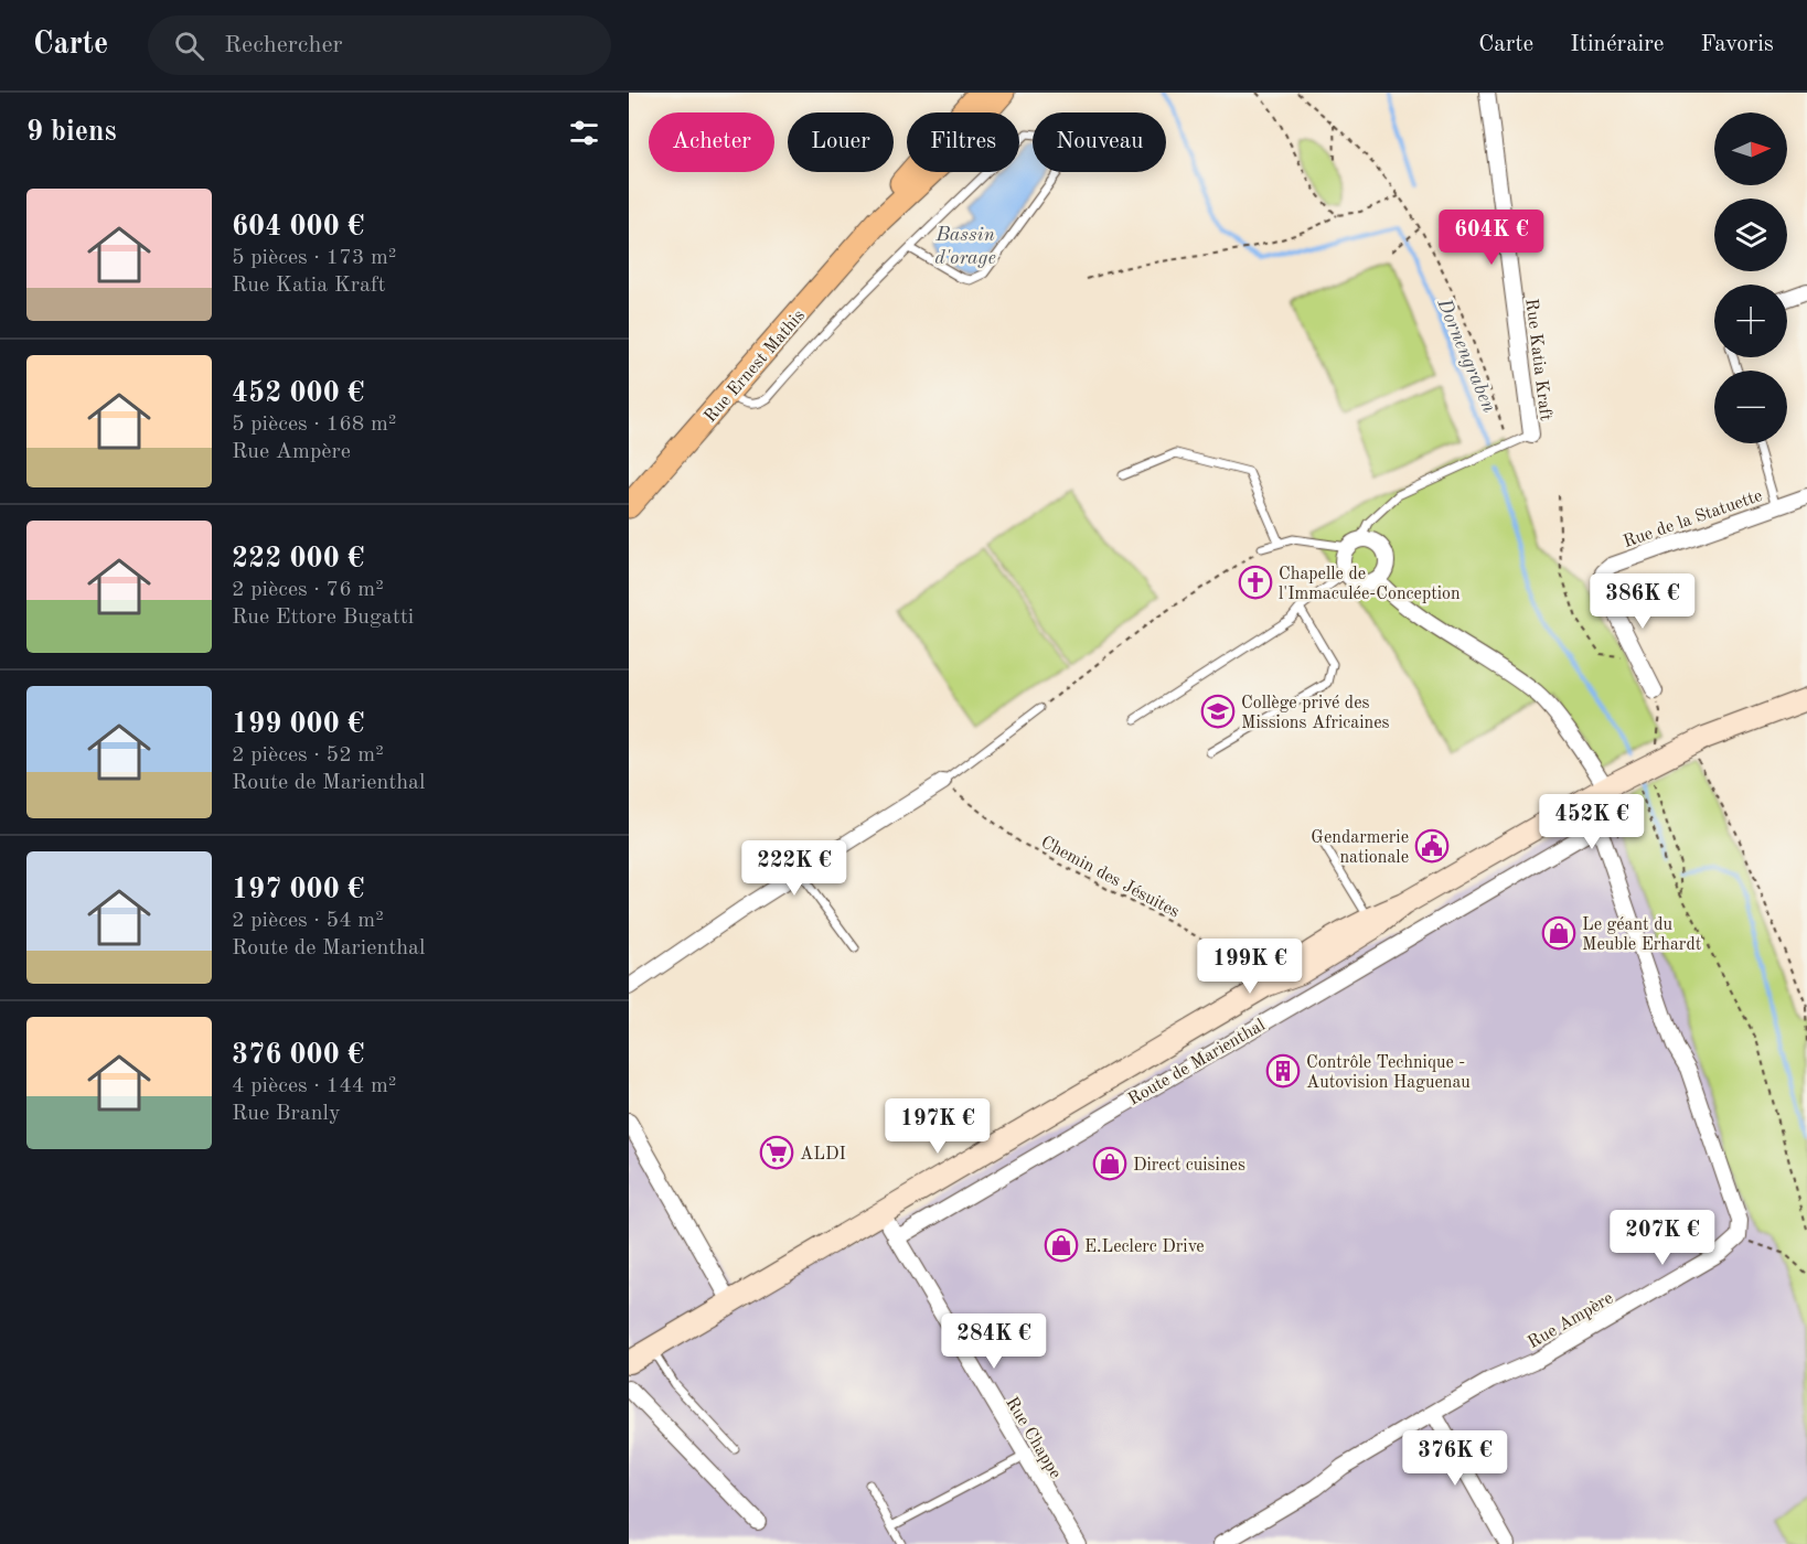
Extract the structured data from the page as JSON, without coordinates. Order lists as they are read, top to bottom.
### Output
{
  "streets": {
    "main road": ["Rue Ernest Mathis"],
    "street": [
      "Rue Katia Kraft",
      "Rue de la Statuette",
      "Route de Marienthal",
      "Rue Ampère",
      "Rue Chappe"
    ],
    "path": ["Chemin des Jésuites"]
  },
  "crossings": [
    ["Chemin des Jésuites", "Route de Marienthal"],
    ["Route de Marienthal", "Rue Chappe"]
  ],
  "water": ["Bassin d'orage", "Dornengraben"],
  "places": {
    "church": ["Chapelle de l'Immaculée-Conception"],
    "school or university": ["Collège privé des Missions Africaines"],
    "public building": ["Gendarmerie nationale"],
    "shop": ["Le géant du Meuble Erhardt", "Direct cuisines", "E.Leclerc Drive"],
    "building": ["Contrôle Technique - Autovision Haguenau"],
    "supermarket": ["ALDI"]
  },
  "north": "right",
  "page": {
    "header": "Carte",
    "search": "Rechercher",
    "nav": ["Carte", "Itinéraire", "Favoris"],
    "heading": "9 biens",
    "map_buttons": ["+", "−"],
    "chip": [
      "Acheter",
      "Louer",
      "Filtres",
      "Nouveau"
    ],
    "list": [
      {
        "name": "604 000 €",
        "note": "5 pièces · 173 m² · Rue Katia Kraft"
      },
      {
        "name": "452 000 €",
        "note": "5 pièces · 168 m² · Rue Ampère"
      },
      {
        "name": "222 000 €",
        "note": "2 pièces · 76 m² · Rue Ettore Bugatti"
      },
      {
        "name": "199 000 €",
        "note": "2 pièces · 52 m² · Route de Marienthal"
      },
      {
        "name": "197 000 €",
        "note": "2 pièces · 54 m² · Route de Marienthal"
      },
      {
        "name": "376 000 €",
        "note": "4 pièces · 144 m² · Rue Branly"
      }
    ],
    "price": [
      "604K €",
      "386K €",
      "452K €",
      "222K €",
      "199K €",
      "197K €",
      "207K €",
      "284K €",
      "376K €"
    ]
  }
}
